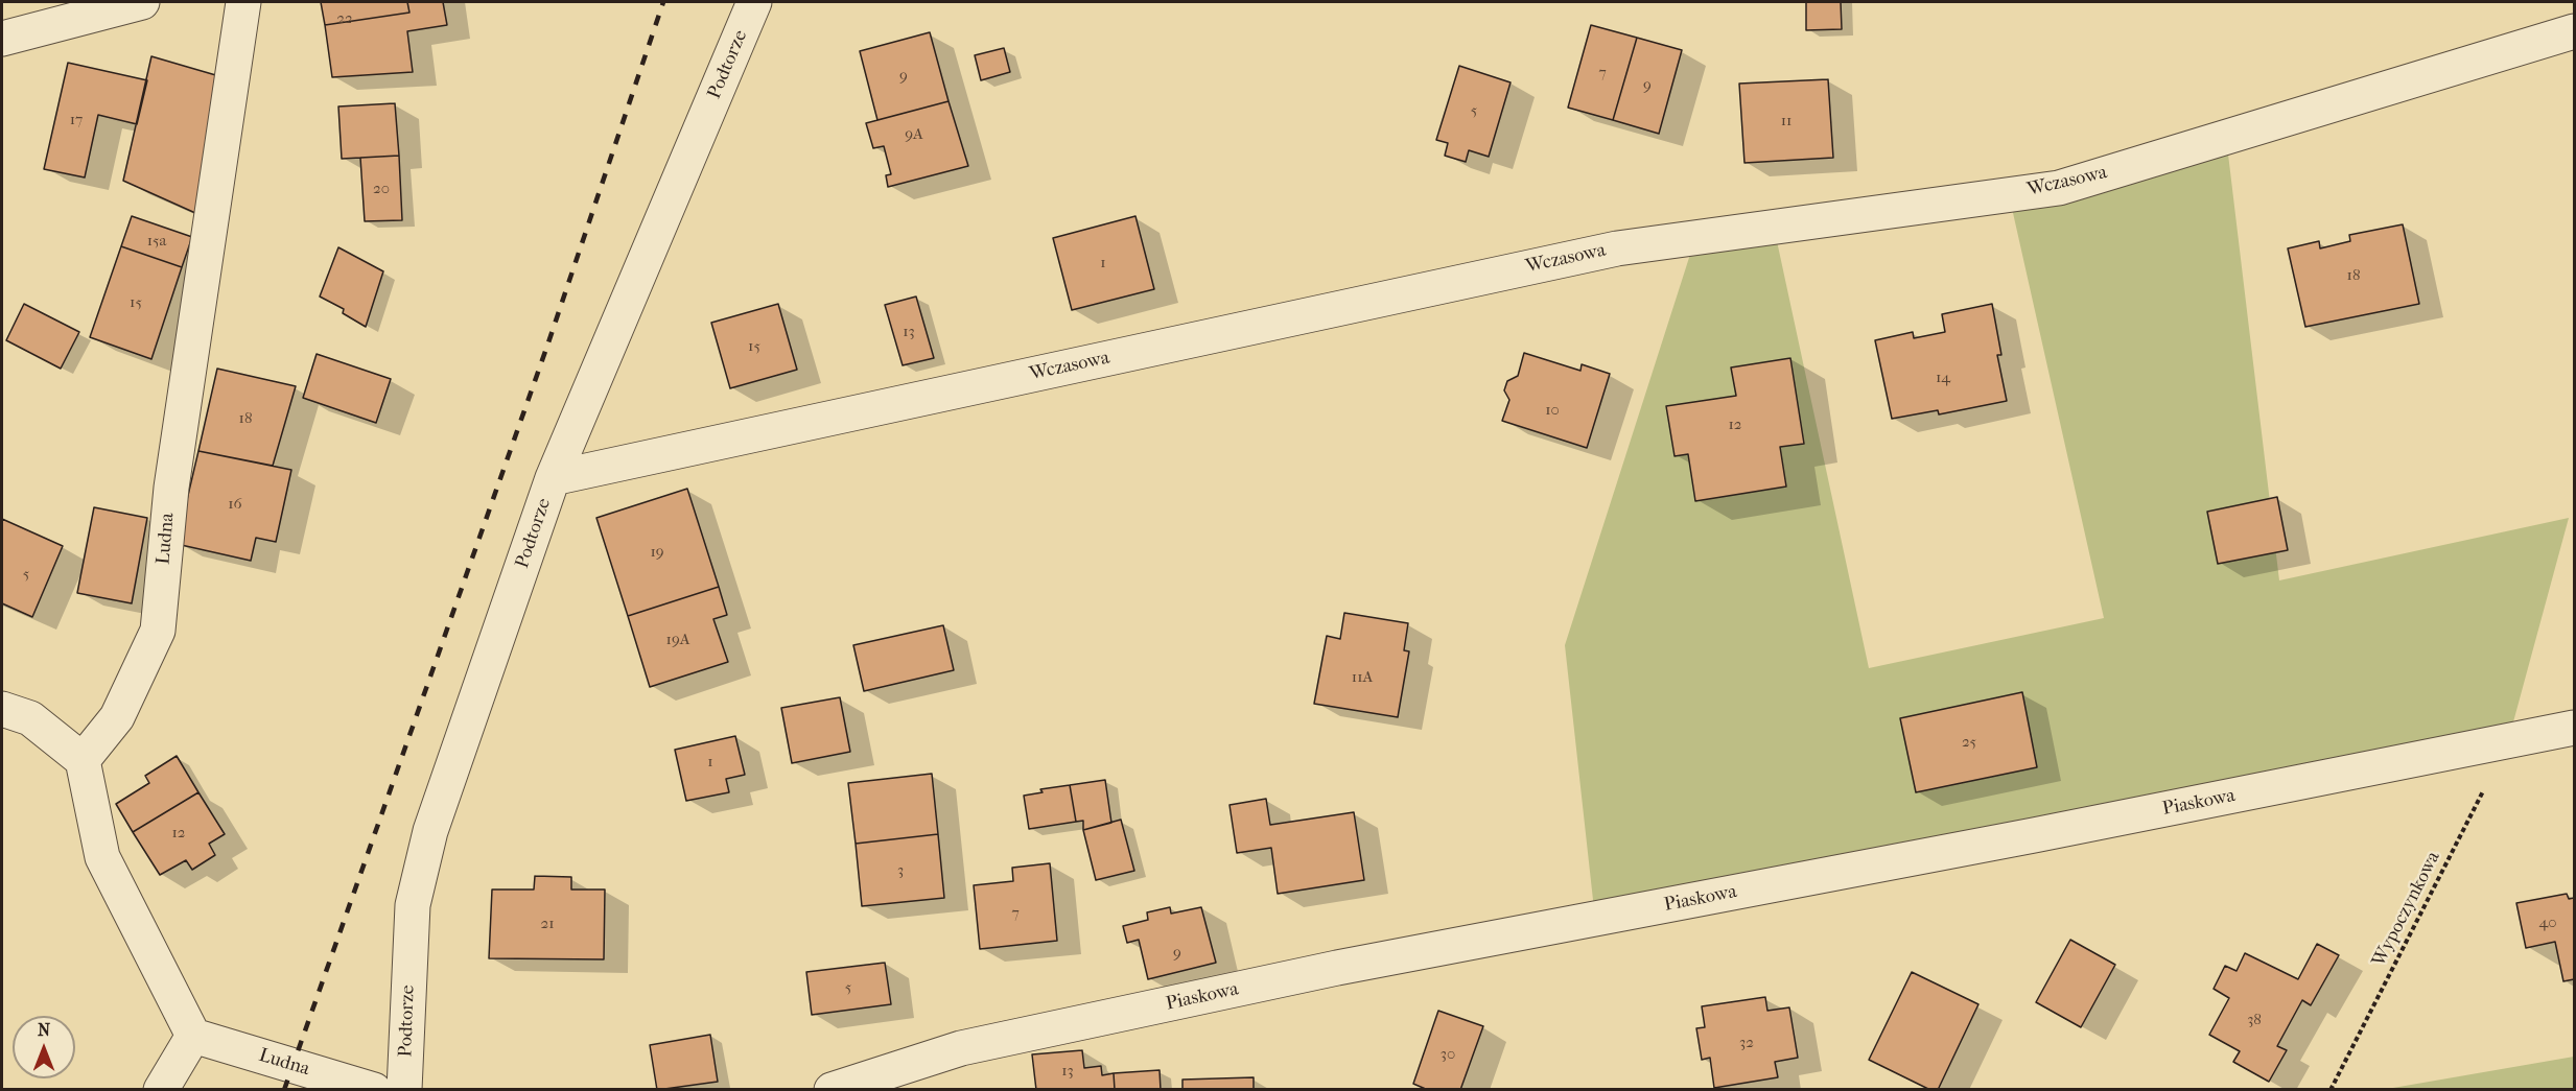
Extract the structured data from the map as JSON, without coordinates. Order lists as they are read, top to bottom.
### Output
{
  "streets": {
    "street": [
      "Podtorze",
      "Wczasowa",
      "Ludna",
      "Piaskowa"
    ],
    "path": ["Wypoczynkowa"]
  },
  "crossings": [
    ["Podtorze", "Wczasowa"],
    ["Piaskowa", "Wypoczynkowa"]
  ],
  "house_numbers": [
    "22",
    "7",
    "9",
    "9",
    "5",
    "17",
    "11",
    "9A",
    "20",
    "15a",
    "1",
    "18",
    "15",
    "13",
    "15",
    "14",
    "10",
    "18",
    "12",
    "16",
    "19",
    "5",
    "19A",
    "11A",
    "25",
    "1",
    "12",
    "3",
    "7",
    "40",
    "21",
    "9",
    "5",
    "38",
    "32",
    "30",
    "13"
  ],
  "north": "top"
}
